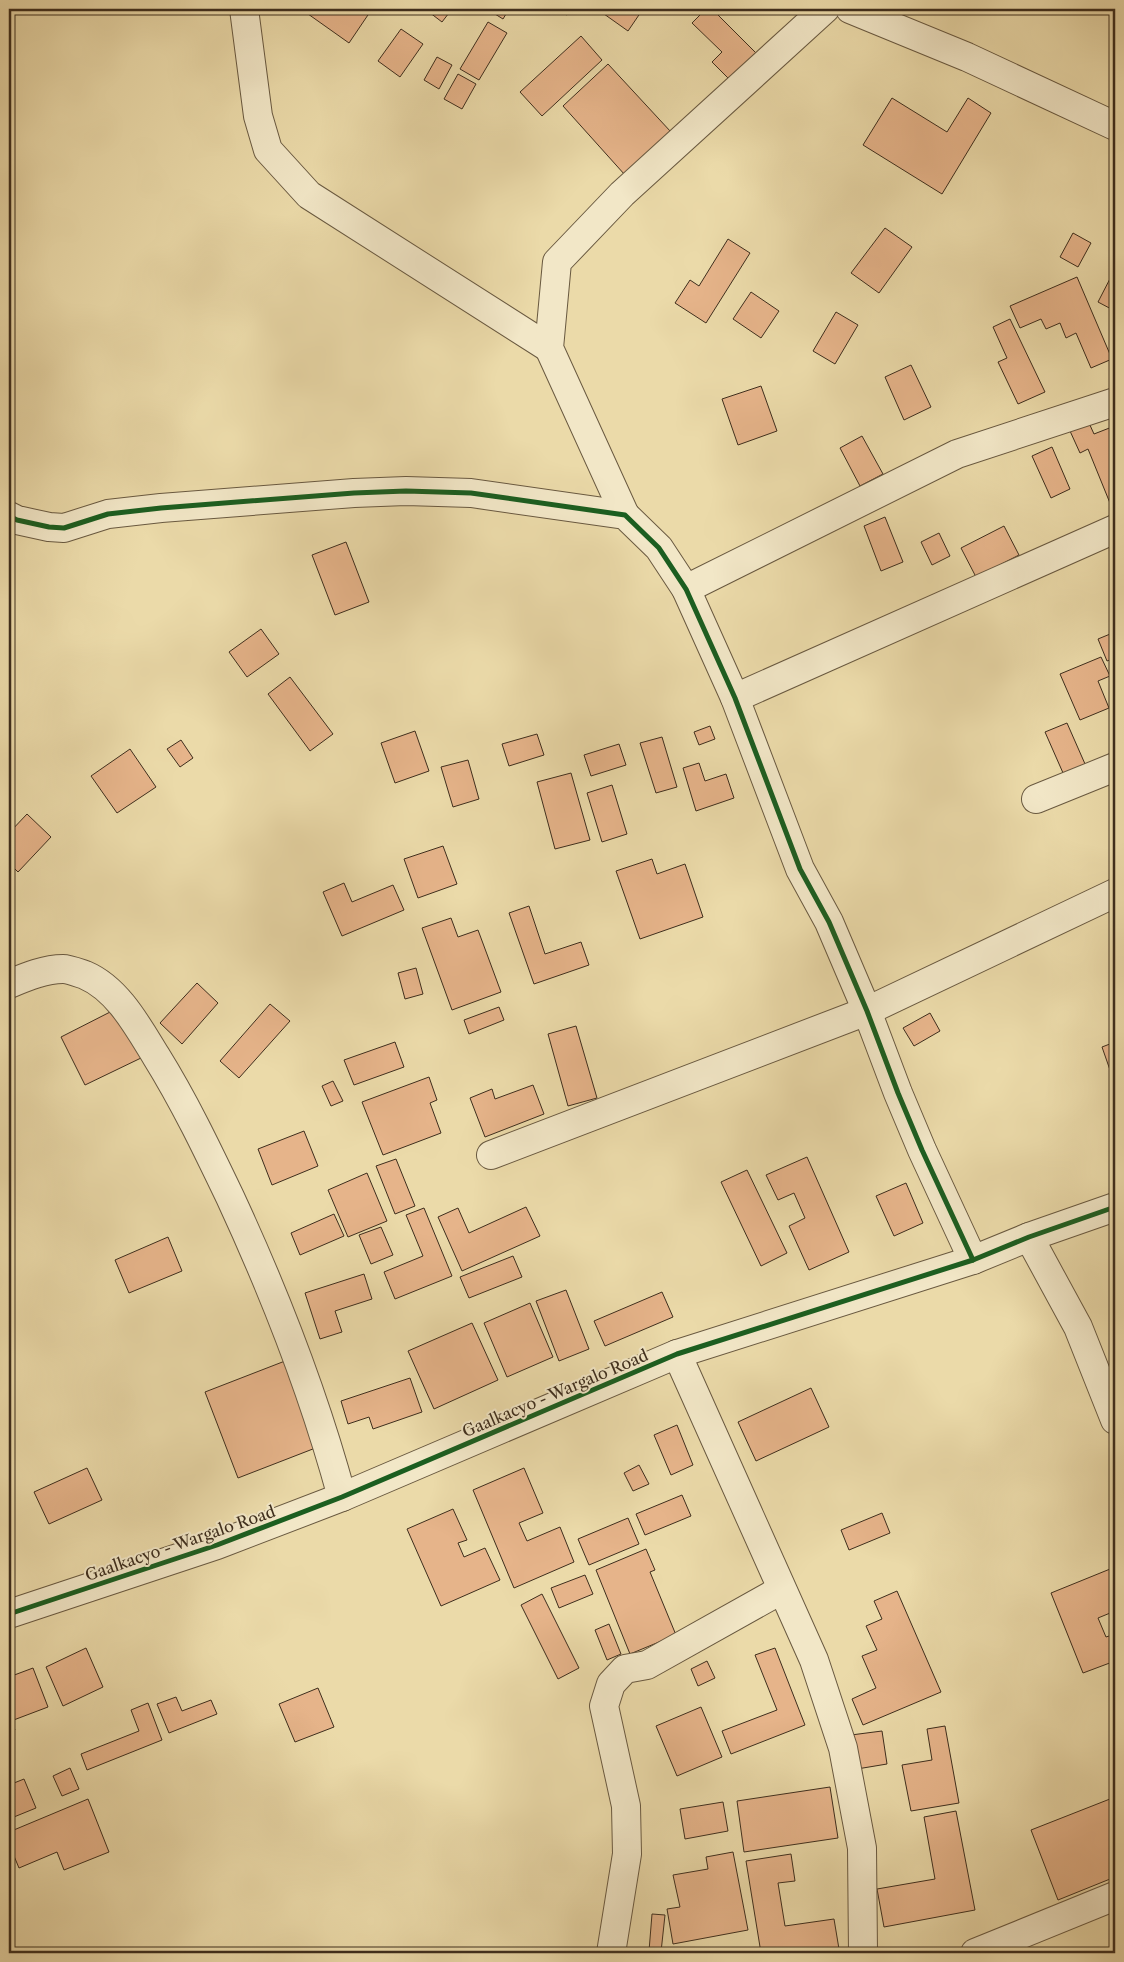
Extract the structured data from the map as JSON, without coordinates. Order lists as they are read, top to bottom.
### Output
{
  "streets": {
    "street": ["Gaalkacyo - Wargalo Road"]
  }
}
